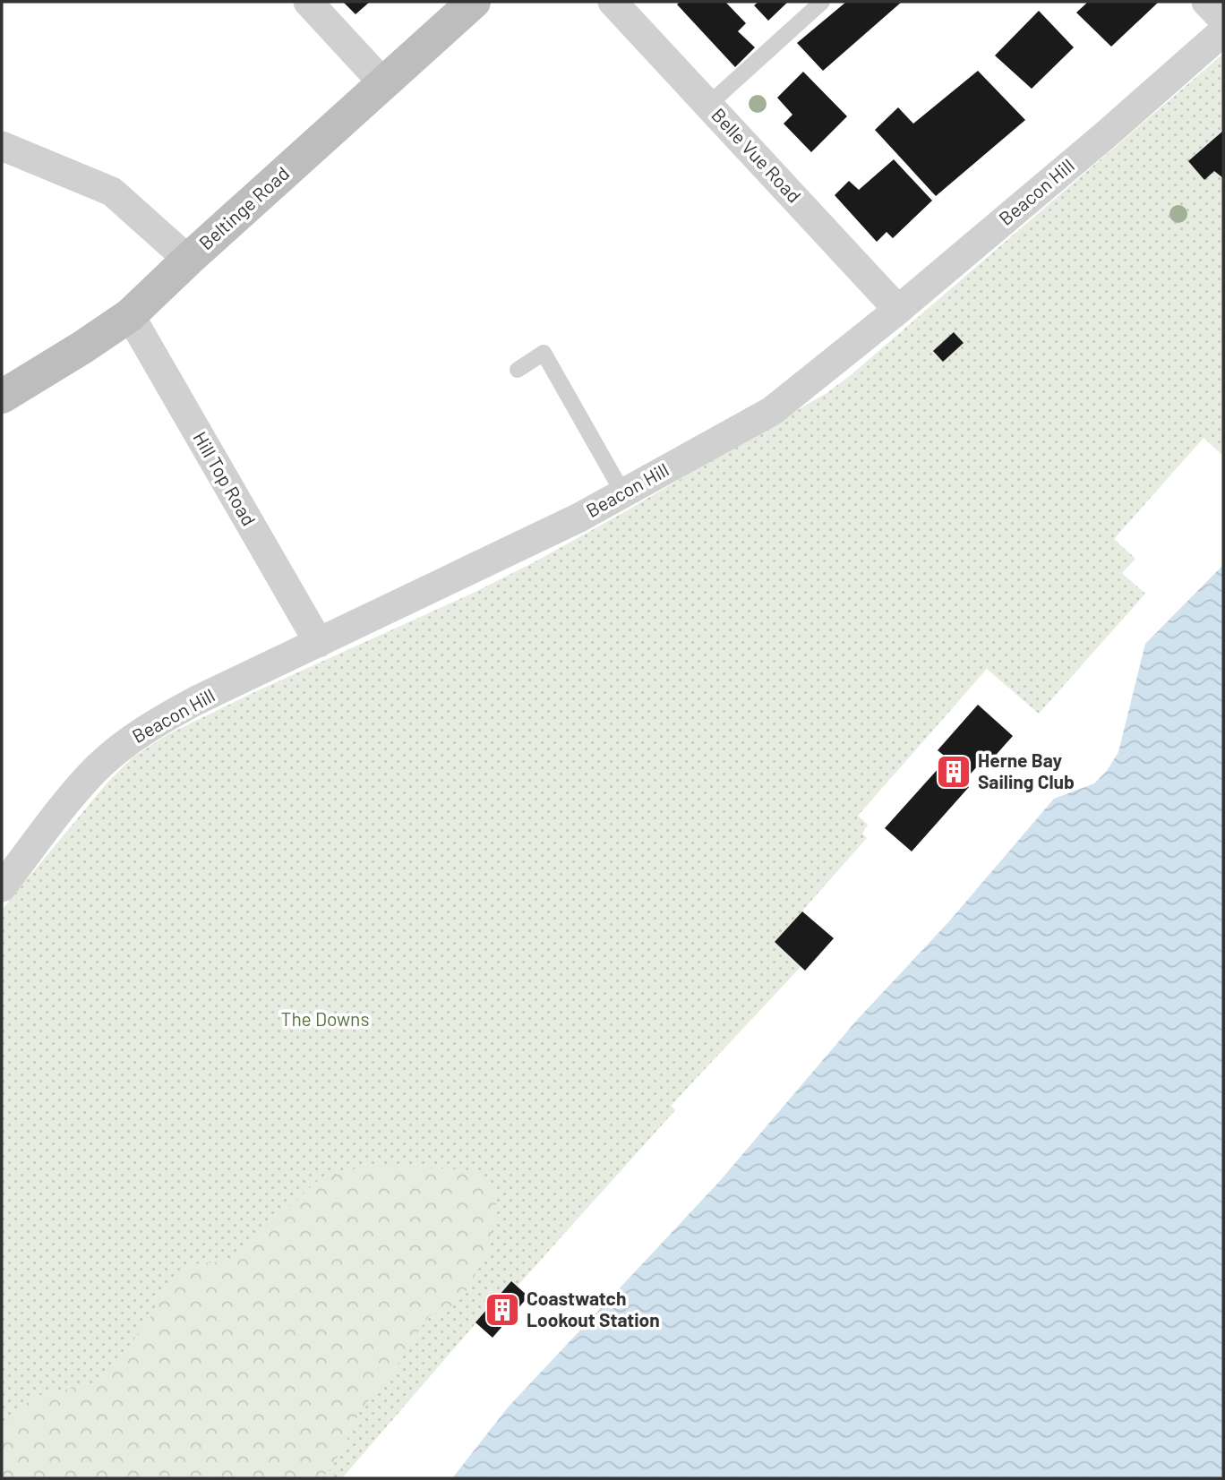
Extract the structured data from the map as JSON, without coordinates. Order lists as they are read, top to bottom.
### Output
{
  "streets": {
    "street": [
      "Belle Vue Road",
      "Beacon Hill",
      "Beltinge Road",
      "Hill Top Road"
    ]
  },
  "crossings": [
    ["Belle Vue Road", "Beacon Hill"],
    ["Beacon Hill", "Hill Top Road"],
    ["Beltinge Road", "Hill Top Road"]
  ],
  "parks": ["The Downs"],
  "places": {
    "building": ["Herne Bay Sailing Club", "Coastwatch Lookout Station"]
  }
}
